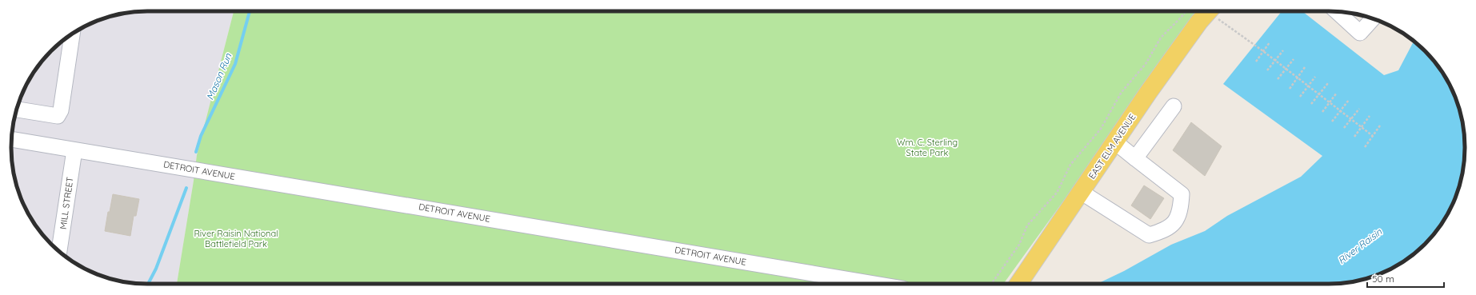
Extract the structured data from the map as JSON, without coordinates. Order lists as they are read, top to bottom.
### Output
{
  "streets": {
    "main road": ["EAST ELM AVENUE"],
    "street": ["DETROIT AVENUE", "MILL STREET"]
  },
  "crossings": [
    ["DETROIT AVENUE", "MILL STREET"]
  ],
  "water": ["Mason Run", "River Raisin"],
  "parks": ["Wm. C. Sterling State Park", "River Raisin National Battlefield Park"],
  "scale_bar": "50 m"
}
